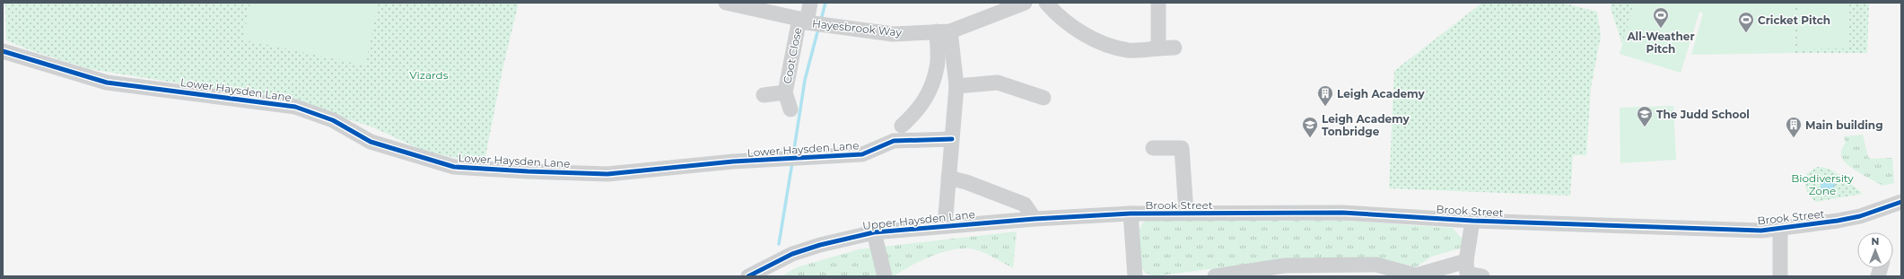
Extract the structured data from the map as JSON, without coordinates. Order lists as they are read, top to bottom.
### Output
{
  "streets": {
    "street": [
      "Hayesbrook Way",
      "Coot Close",
      "Lower Haysden Lane",
      "Brook Street",
      "Upper Haysden Lane"
    ]
  },
  "crossings": [
    ["Hayesbrook Way", "Coot Close"],
    ["Brook Street", "Upper Haysden Lane"]
  ],
  "parks": ["Vizards", "Biodiversity Zone"],
  "places": {
    "sports": ["All-Weather Pitch", "Cricket Pitch"],
    "building": ["Leigh Academy", "Main building"],
    "school or university": ["The Judd School", "Leigh Academy Tonbridge"]
  },
  "north": "top"
}
